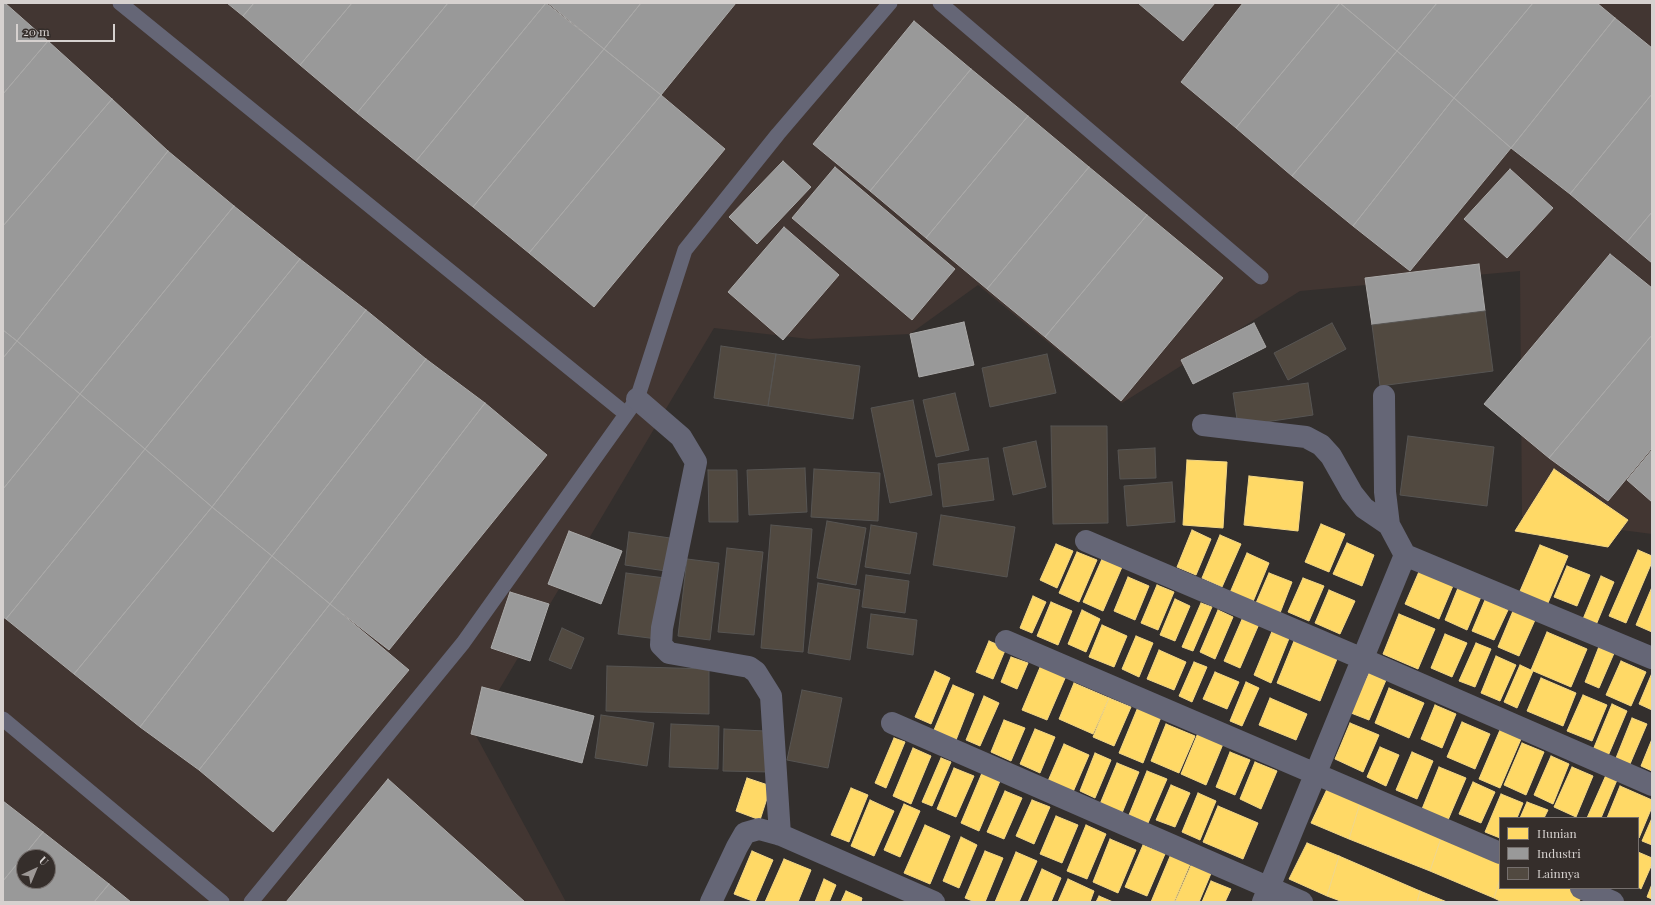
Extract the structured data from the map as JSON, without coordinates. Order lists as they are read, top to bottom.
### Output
{
  "legend": ["Hunian", "Industri", "Lainnya"],
  "scale_bar": "20 m",
  "north": "top right"
}
